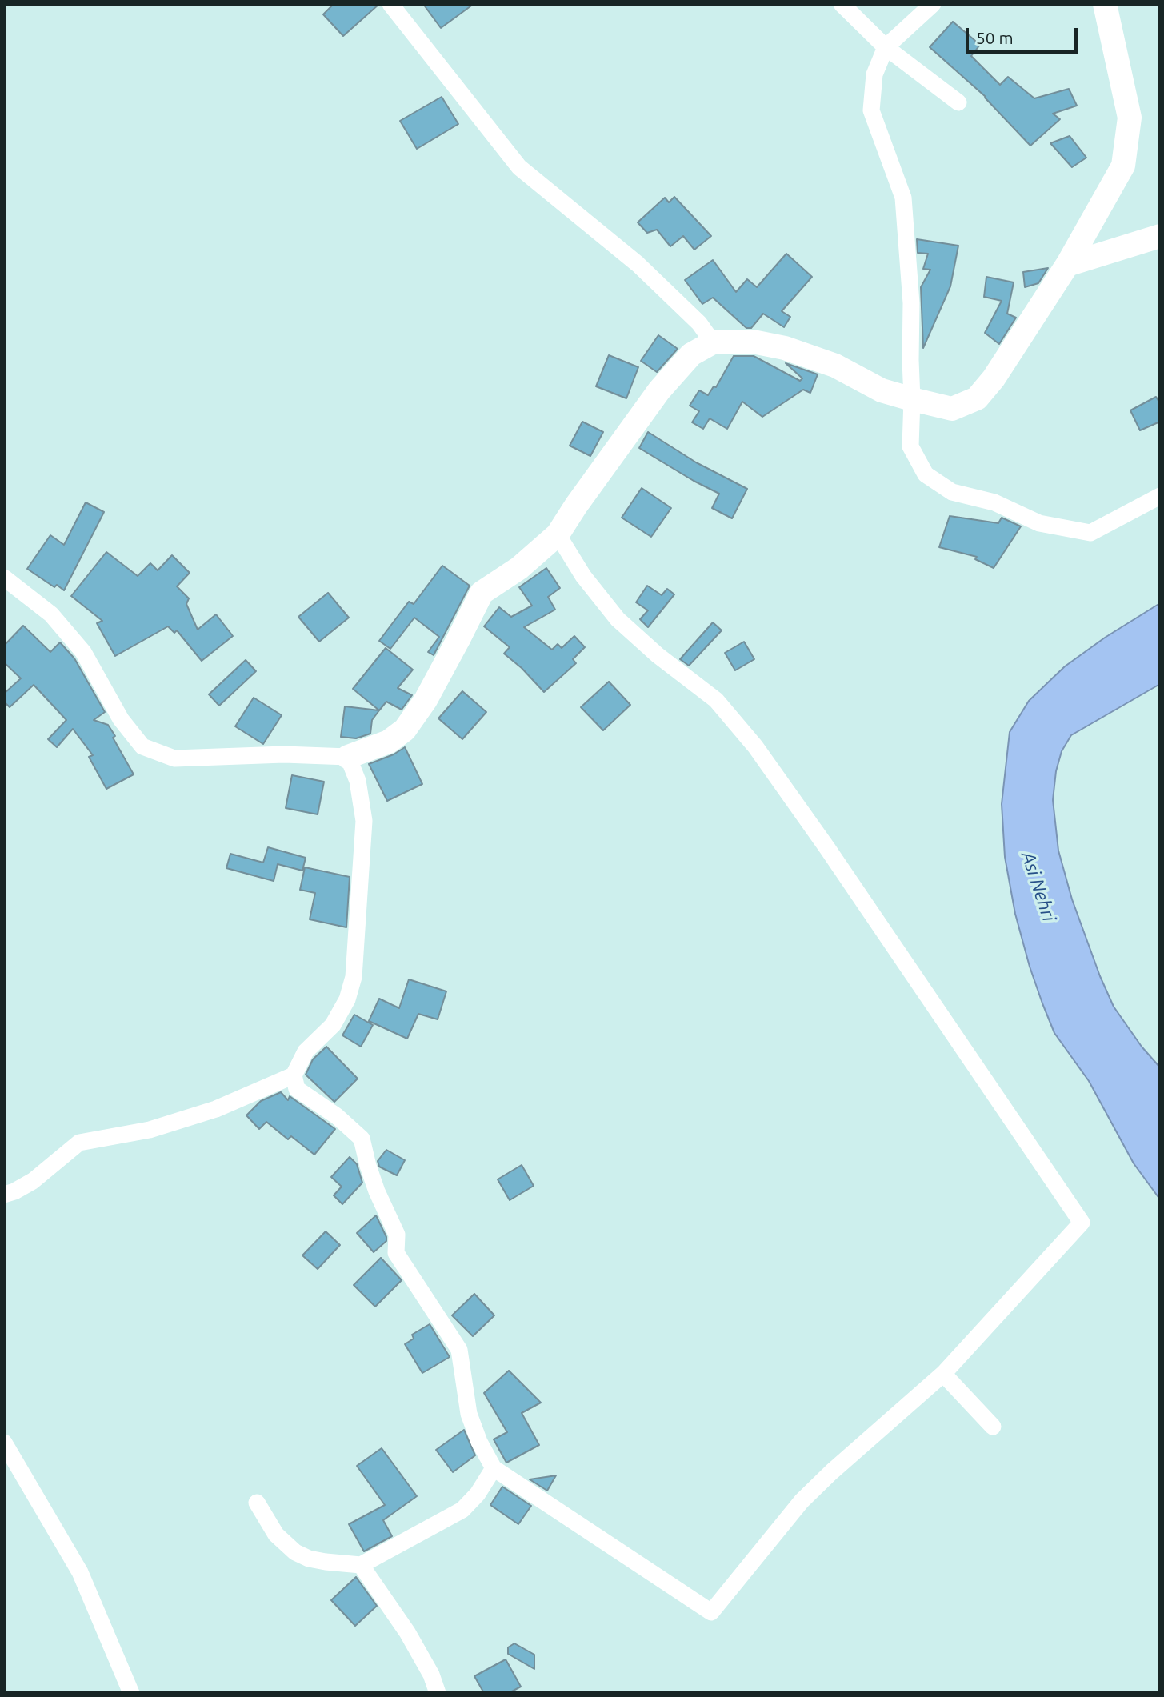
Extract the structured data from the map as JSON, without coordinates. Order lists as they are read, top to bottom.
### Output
{
  "water": ["Asi Nehri"],
  "scale_bar": "50 m"
}
